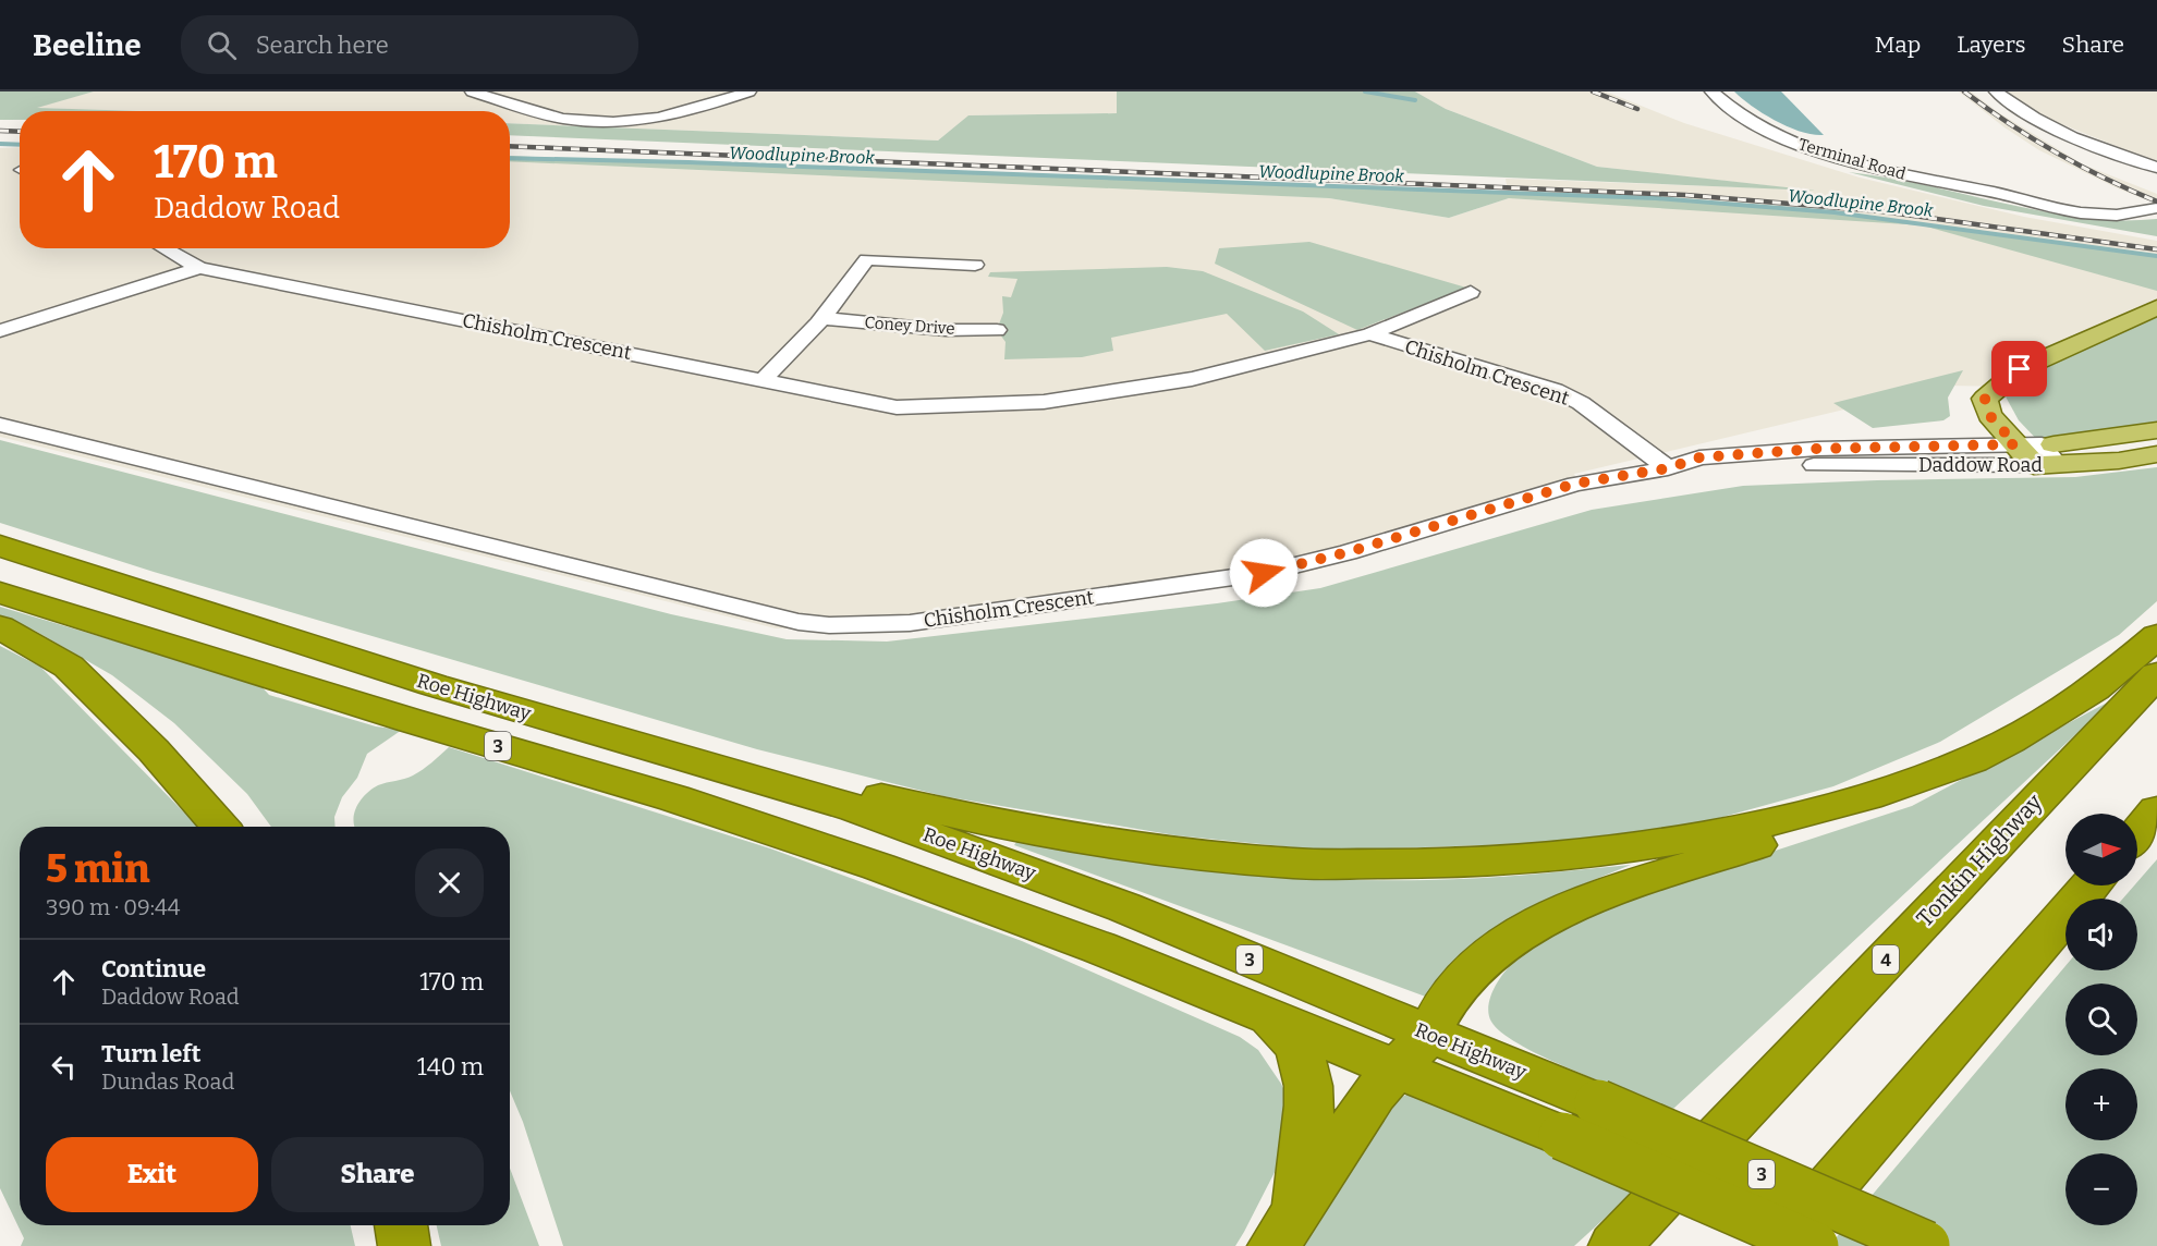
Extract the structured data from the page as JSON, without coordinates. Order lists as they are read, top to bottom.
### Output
{
  "streets": {
    "highway": [
      "Roe Highway",
      "3",
      "Tonkin Highway",
      "4"
    ],
    "main road": ["Daddow Road"],
    "street": ["Terminal Road", "Coney Drive", "Chisholm Crescent"]
  },
  "crossings": [
    ["Chisholm Crescent", "Daddow Road"]
  ],
  "water": ["Woodlupine Brook"],
  "north": "right",
  "page": {
    "header": "Beeline",
    "search": "Search here",
    "nav": ["Map", "Layers", "Share"],
    "turn": ["170 m", "Daddow Road"],
    "map_buttons": ["+", "−"],
    "heading": ["5 min", "390 m · 09:44"],
    "list": [
      {
        "name": "Continue",
        "note": "Daddow Road",
        "value": "170 m"
      },
      {
        "name": "Turn left",
        "note": "Dundas Road",
        "value": "140 m"
      }
    ],
    "buttons": ["Exit", "Share"]
  }
}
